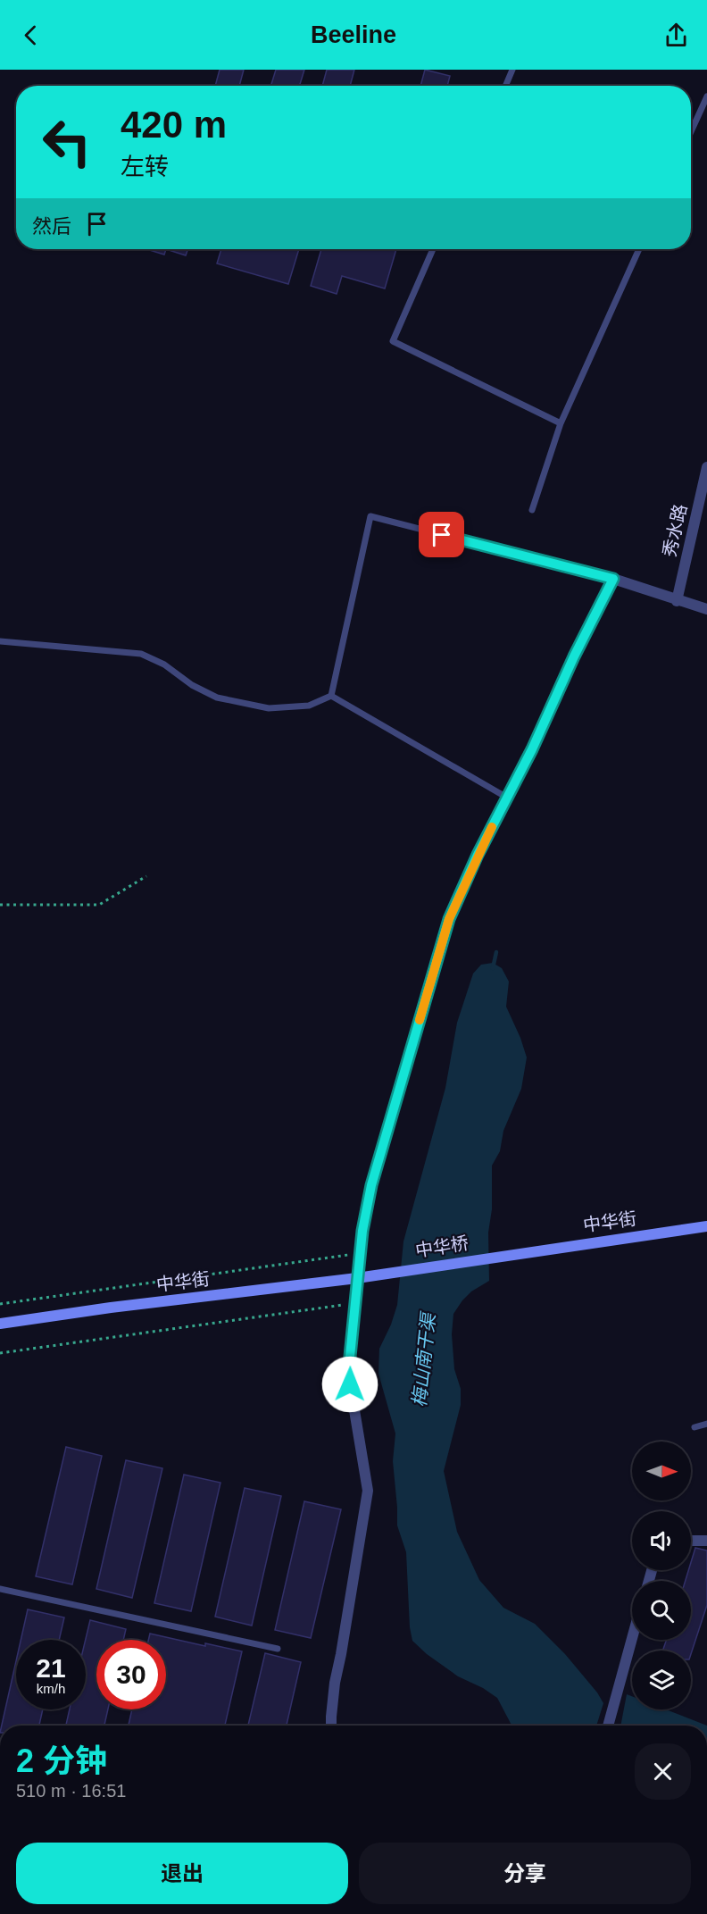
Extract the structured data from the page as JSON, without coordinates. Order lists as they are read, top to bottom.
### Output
{
  "streets": {
    "main road": ["中华街", "中华桥"],
    "street": ["秀水路"]
  },
  "crossings": [
    ["中华街", "中华桥"]
  ],
  "water": ["梅山南干渠"],
  "north": "right",
  "page": {
    "header": "Beeline",
    "turn": ["420 m", "左转"],
    "then": "然后",
    "speed": "21 km/h",
    "limit": "30",
    "heading": ["2 分钟", "510 m · 16:51"],
    "buttons": ["退出", "分享"]
  }
}
